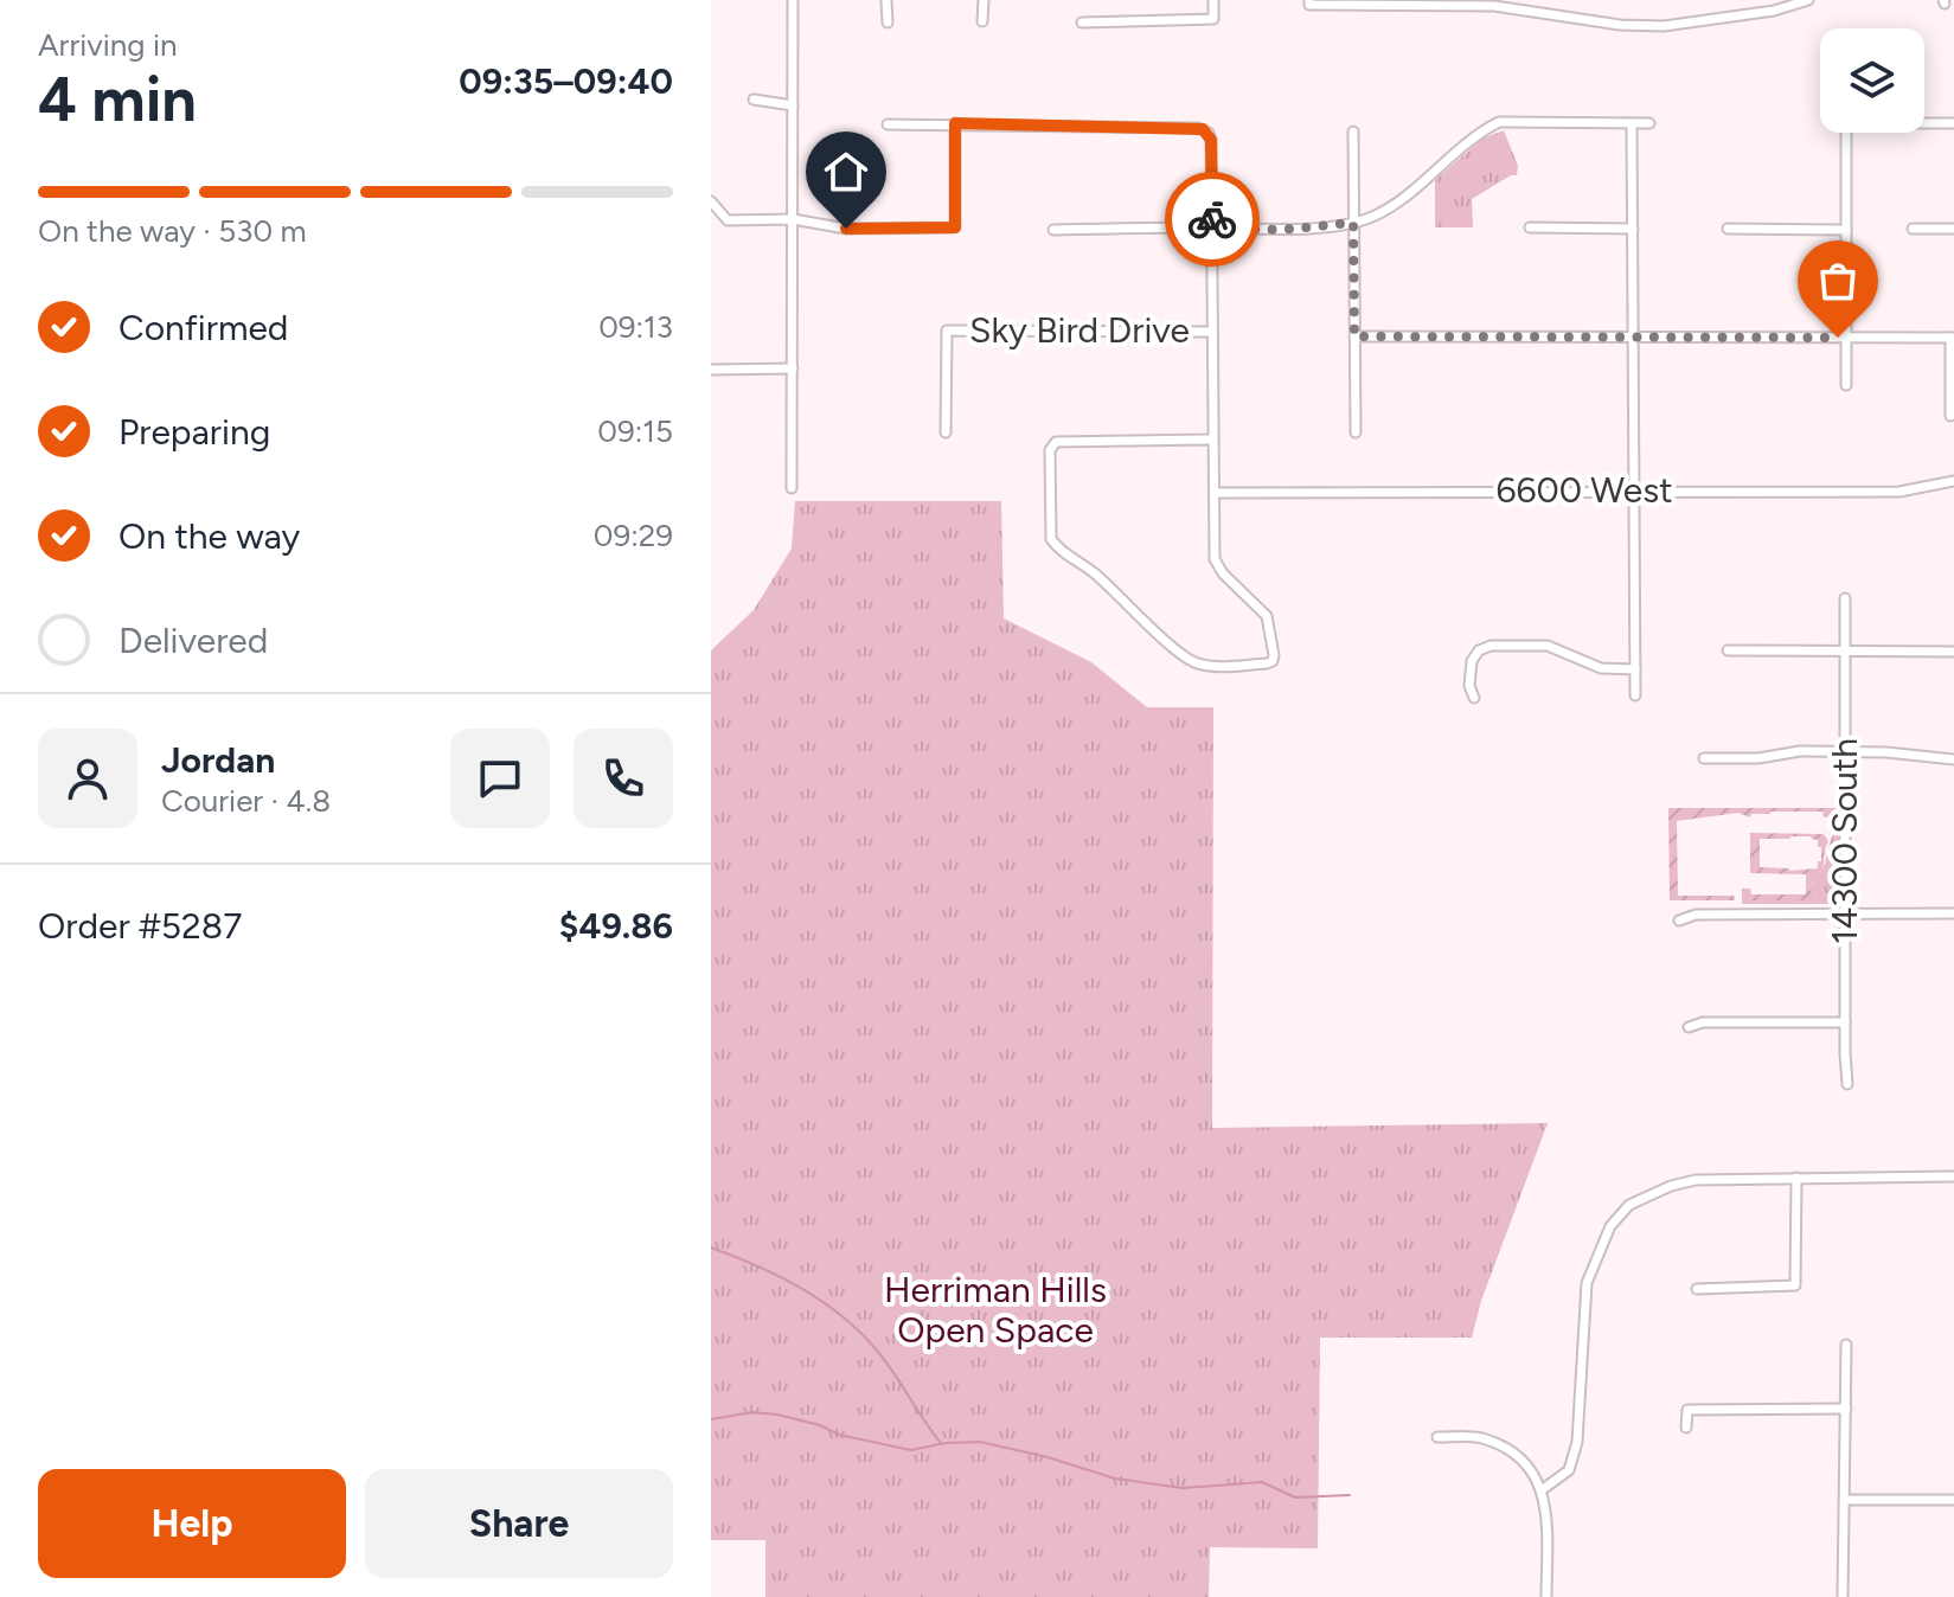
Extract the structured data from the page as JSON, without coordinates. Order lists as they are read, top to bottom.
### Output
{
  "streets": {
    "street": ["Sky Bird Drive", "6600 West", "14300 South"]
  },
  "parks": ["Herriman Hills Open Space"],
  "page": {
    "heading": ["4 min", "Arriving in", "09:35–09:40"],
    "panel": [
      "Jordan",
      "Courier · 4.8",
      "Order #5287",
      "$49.86"
    ],
    "bar": "On the way · 530 m",
    "list": [
      ["Confirmed", "09:13"],
      ["Preparing", "09:15"],
      ["On the way", "09:29"],
      "Delivered"
    ],
    "buttons": ["Help", "Share"]
  }
}
